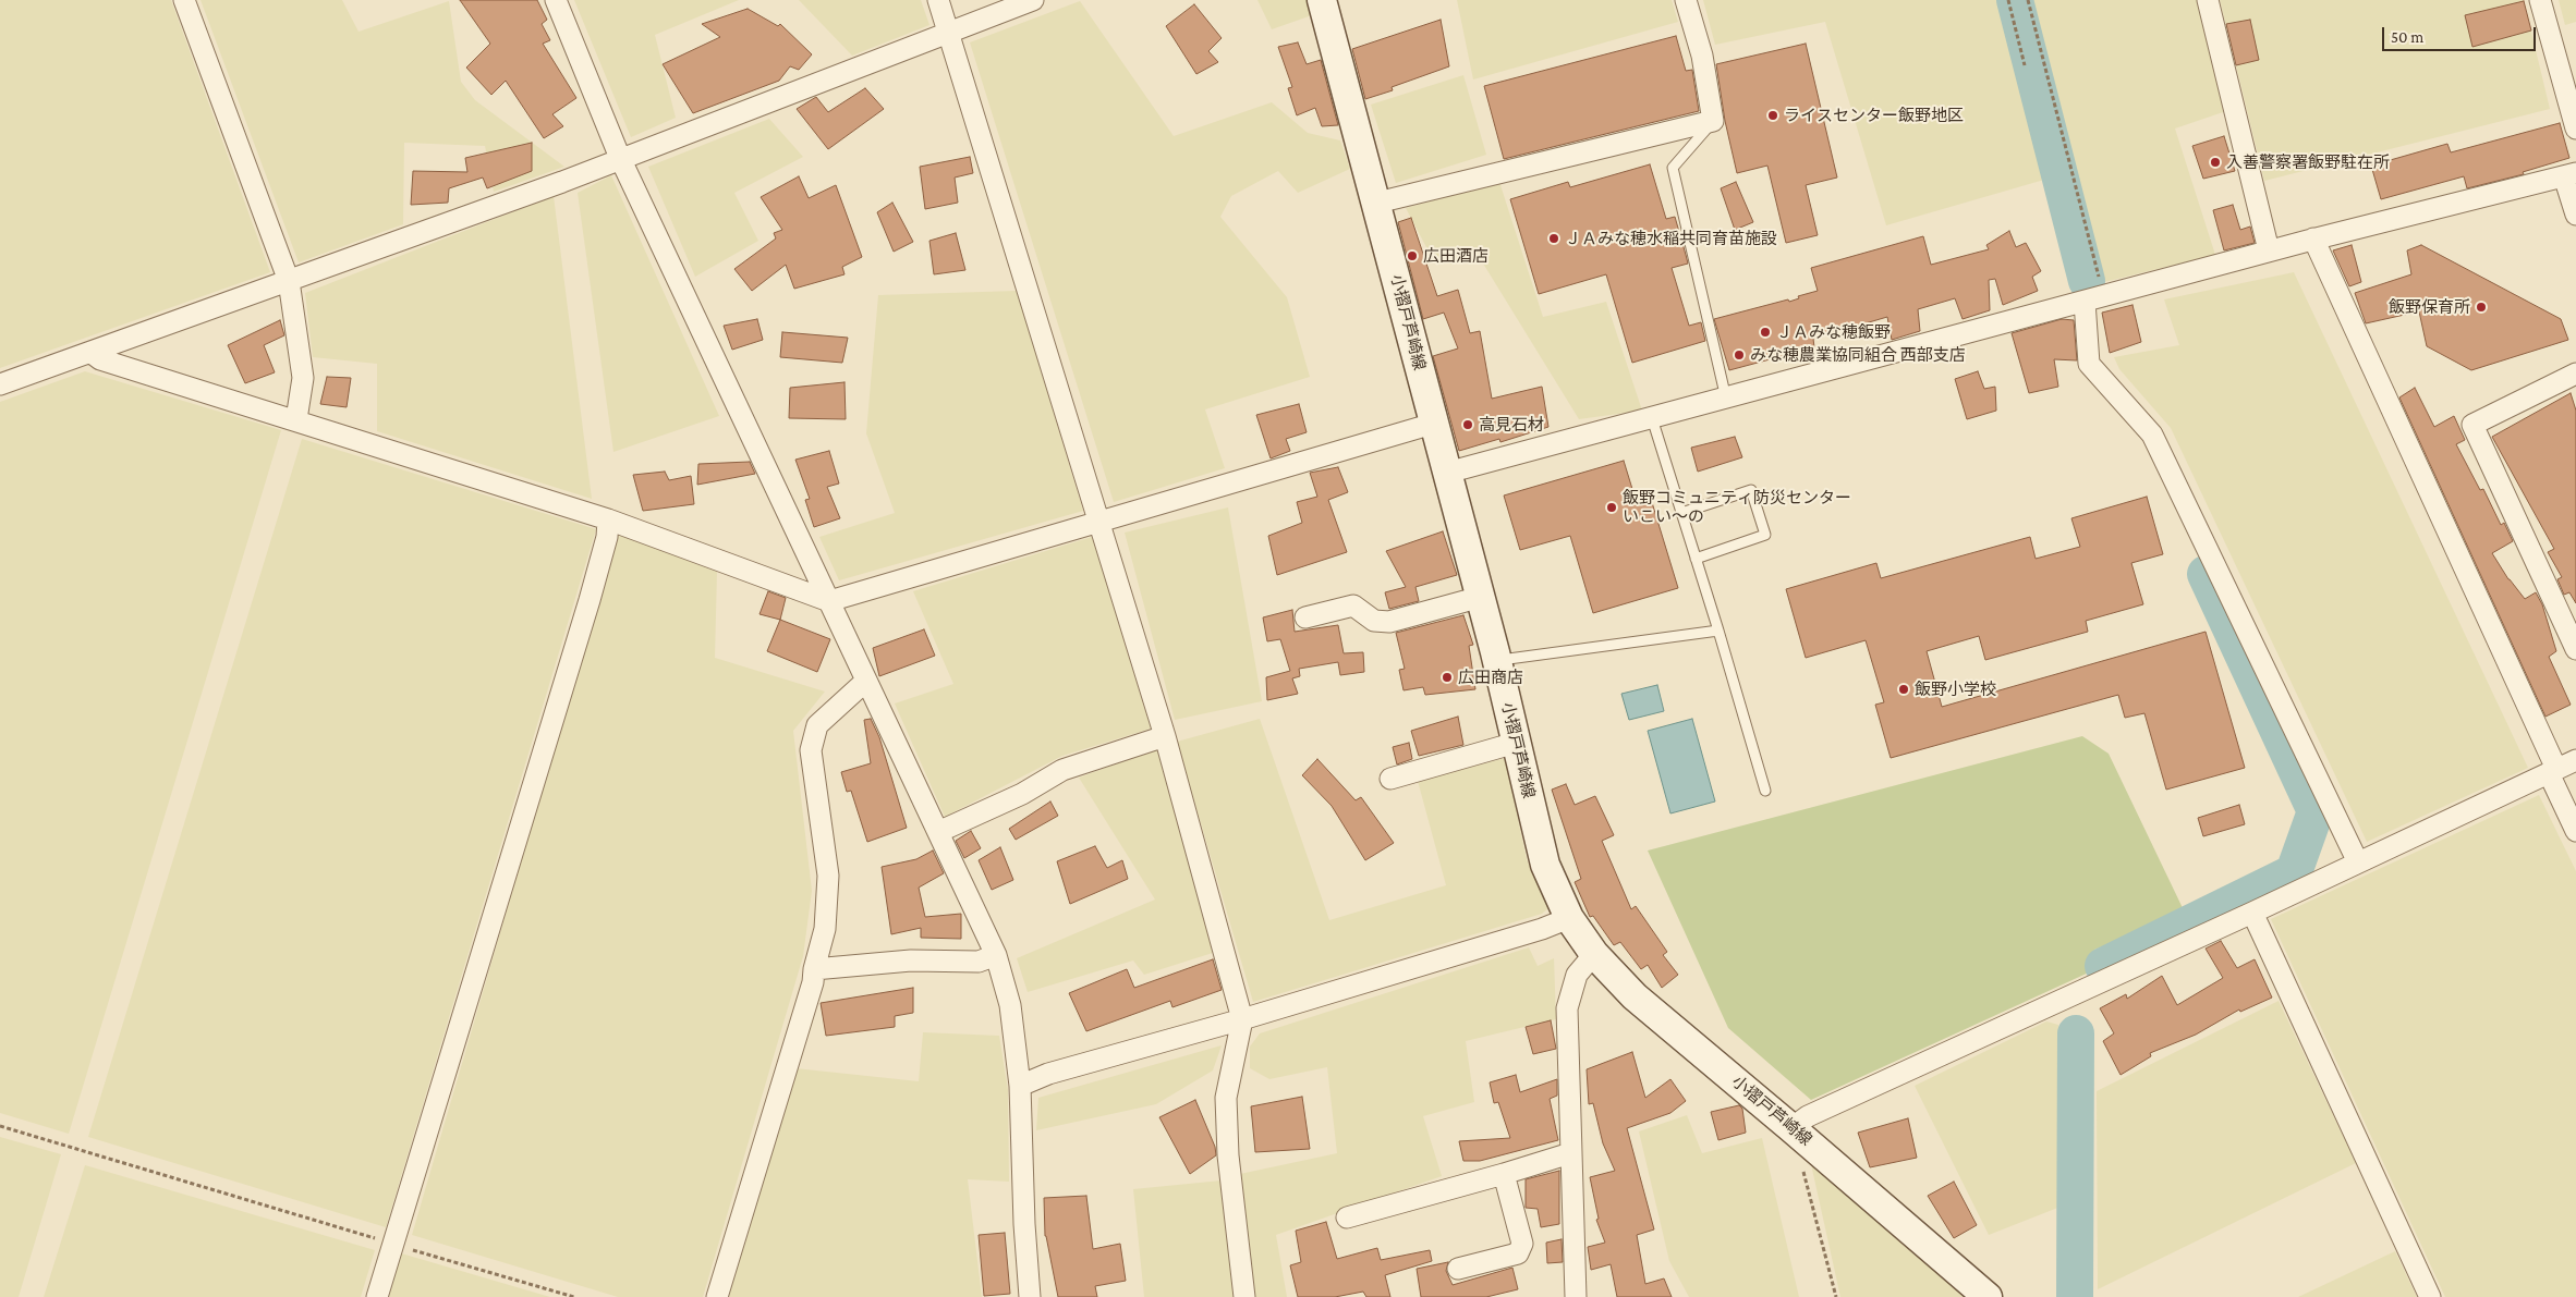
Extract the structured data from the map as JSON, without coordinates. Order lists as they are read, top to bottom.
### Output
{
  "streets": {
    "main road": ["小摺戸芦崎線"]
  },
  "places": [
    "ライスセンター飯野地区",
    "入善警察署飯野駐在所",
    "ＪＡみな穂水稲共同育苗施設",
    "広田酒店",
    "飯野保育所",
    "ＪＡみな穂飯野",
    "みな穂農業協同組合 西部支店",
    "高見石材",
    "飯野コミュニティ防災センター いこい～の",
    "広田商店",
    "飯野小学校"
  ],
  "scale_bar": "50 m"
}
